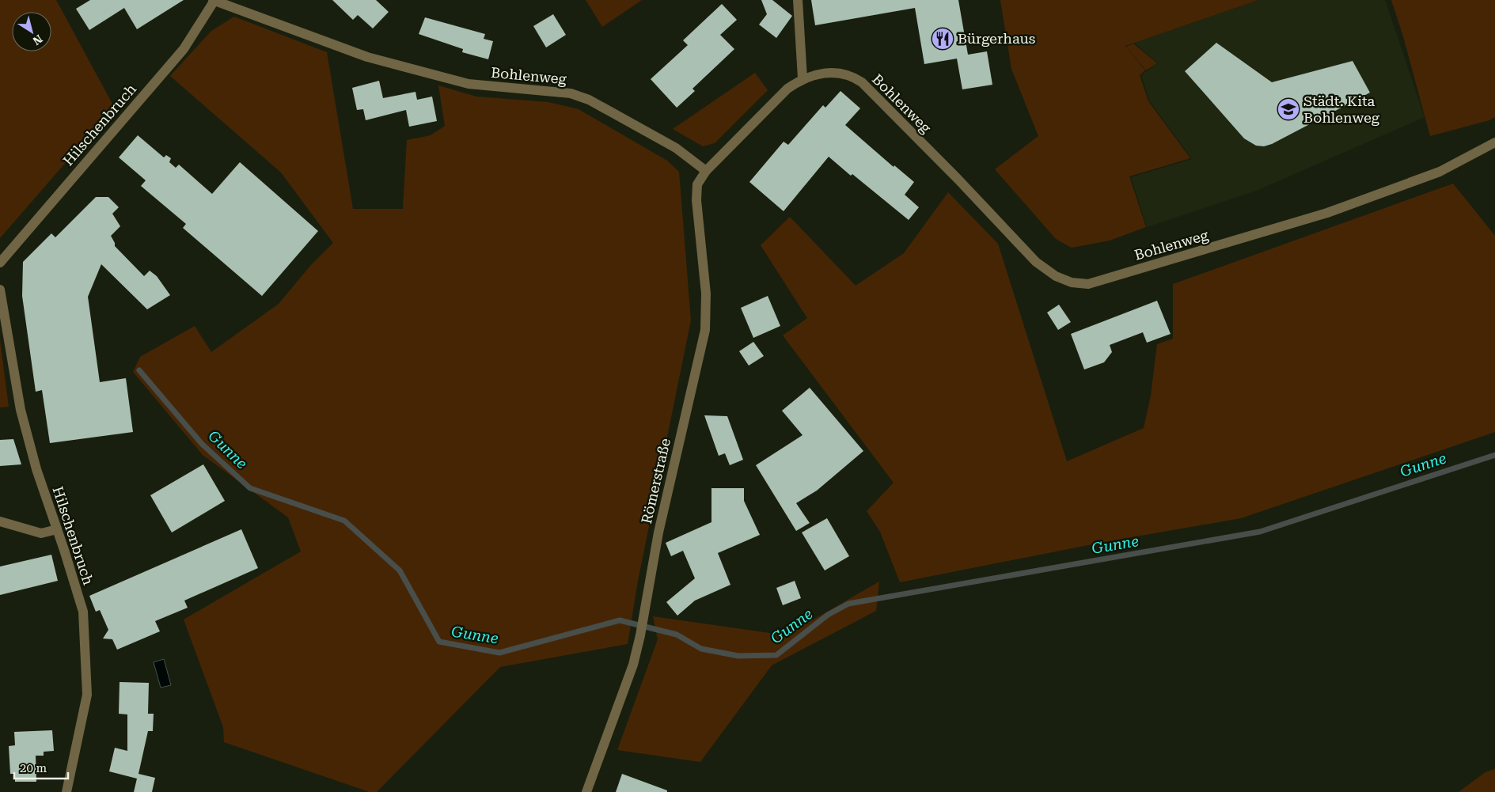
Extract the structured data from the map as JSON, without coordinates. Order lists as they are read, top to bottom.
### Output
{
  "streets": {
    "street": ["Bohlenweg", "Hilschenbruch", "Römerstraße"]
  },
  "crossings": [
    ["Bohlenweg", "Hilschenbruch"],
    ["Bohlenweg", "Römerstraße"]
  ],
  "water": ["Gunne"],
  "places": {
    "restaurant": ["Bürgerhaus"],
    "school or university": ["Städt. Kita Bohlenweg"]
  },
  "scale_bar": "20 m",
  "north": "bottom right"
}
